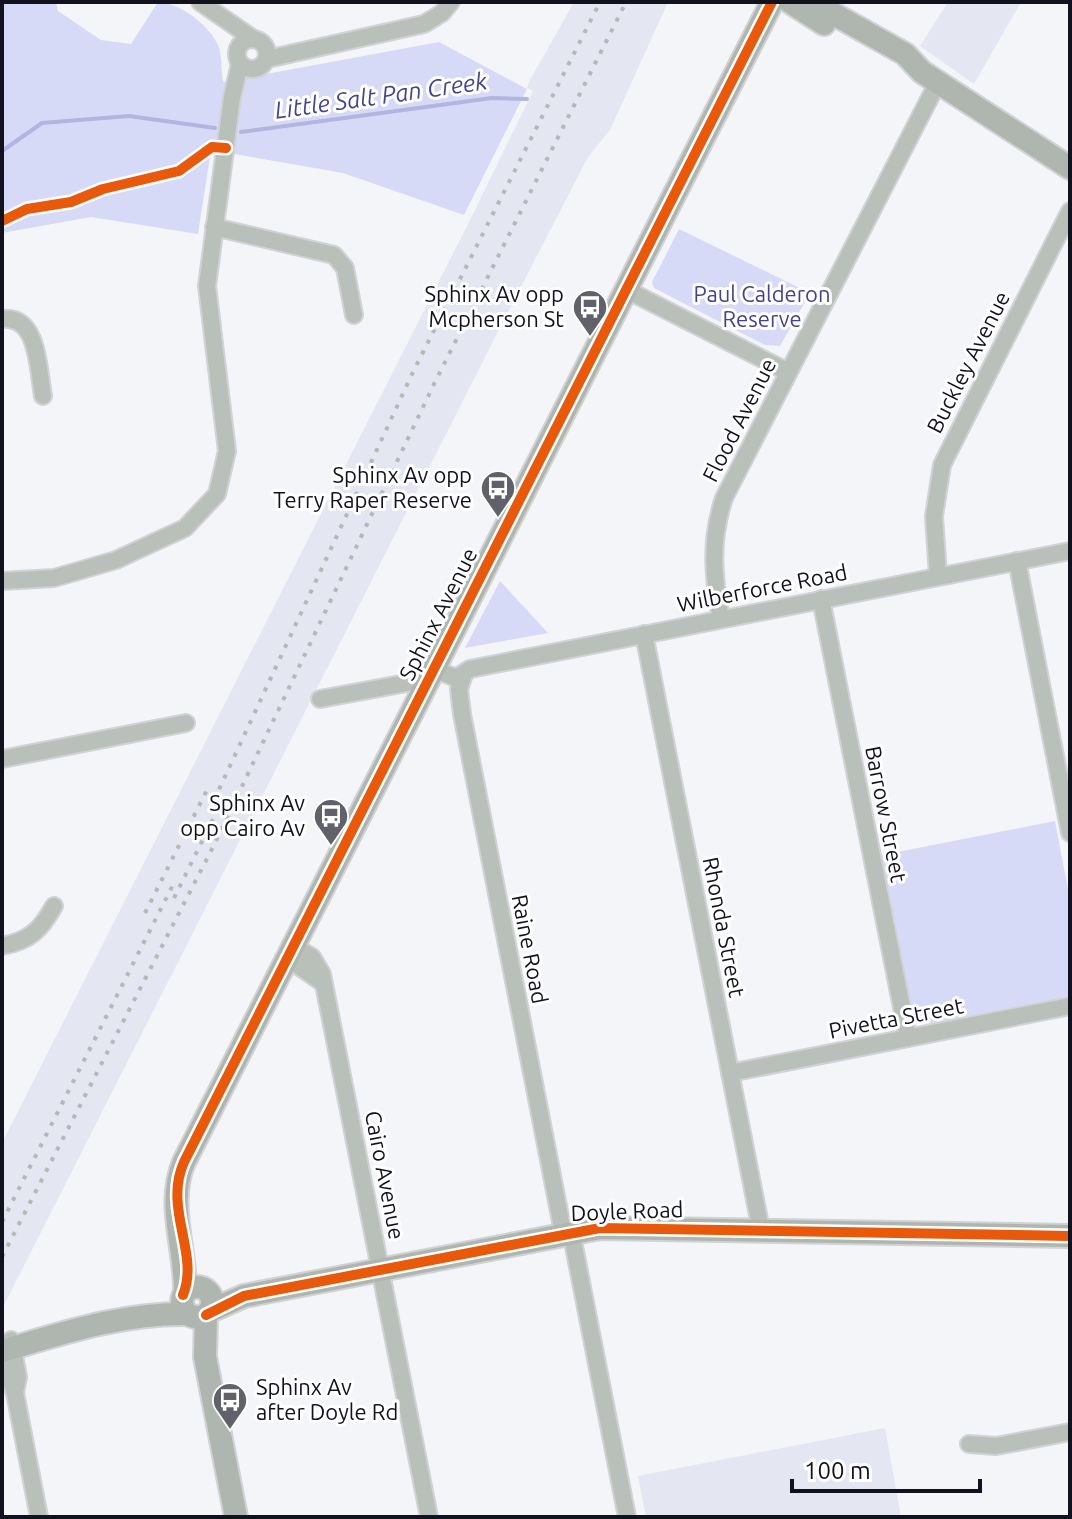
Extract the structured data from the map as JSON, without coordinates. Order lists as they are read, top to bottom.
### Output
{
  "streets": {
    "street": [
      "Buckley Avenue",
      "Flood Avenue",
      "Wilberforce Road",
      "Sphinx Avenue",
      "Barrow Street",
      "Rhonda Street",
      "Raine Road",
      "Pivetta Street",
      "Cairo Avenue",
      "Doyle Road"
    ]
  },
  "crossings": [
    ["Buckley Avenue", "Wilberforce Road"],
    ["Flood Avenue", "Wilberforce Road"],
    ["Wilberforce Road", "Sphinx Avenue"],
    ["Wilberforce Road", "Barrow Street"],
    ["Wilberforce Road", "Rhonda Street"],
    ["Wilberforce Road", "Raine Road"],
    ["Sphinx Avenue", "Cairo Avenue"],
    ["Sphinx Avenue", "Doyle Road"],
    ["Barrow Street", "Pivetta Street"],
    ["Rhonda Street", "Pivetta Street"],
    ["Rhonda Street", "Doyle Road"],
    ["Raine Road", "Doyle Road"],
    ["Cairo Avenue", "Doyle Road"]
  ],
  "water": ["Little Salt Pan Creek"],
  "parks": ["Paul Calderon Reserve"],
  "places": {
    "bus stop": [
      "Sphinx Av opp Mcpherson St",
      "Sphinx Av opp Terry Raper Reserve",
      "Sphinx Av opp Cairo Av",
      "Sphinx Av after Doyle Rd"
    ]
  },
  "scale_bar": "100 m"
}
